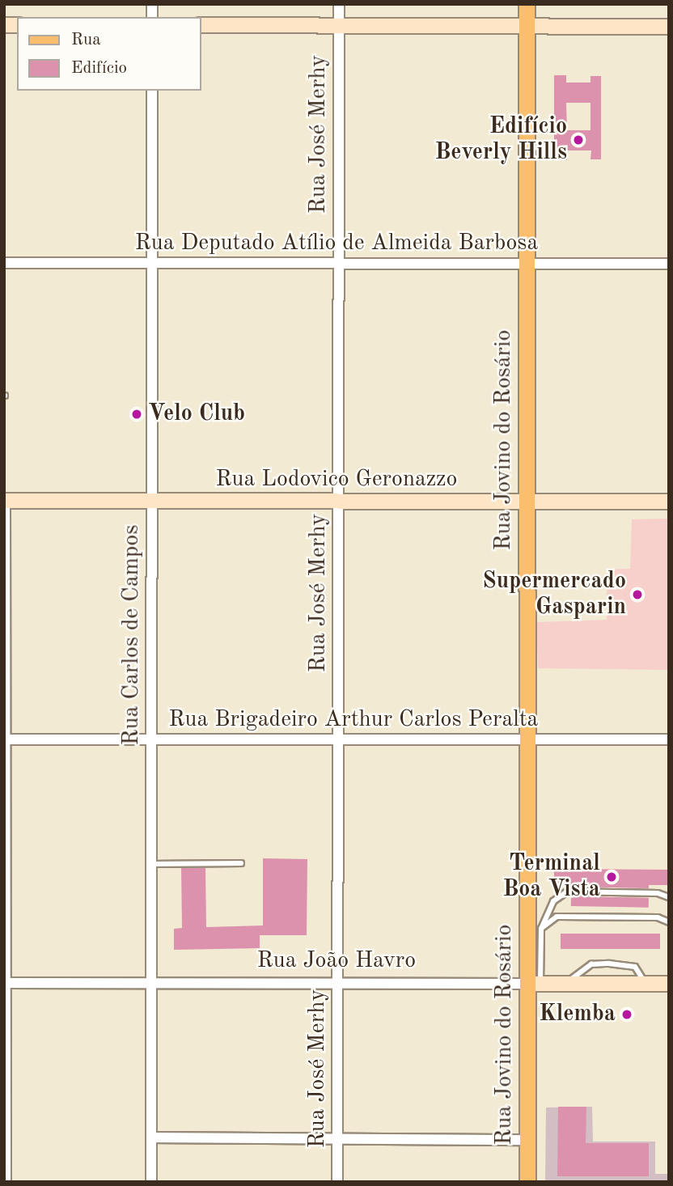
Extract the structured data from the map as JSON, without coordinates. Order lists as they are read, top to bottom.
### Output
{
  "streets": {
    "main road": ["Rua Jovino do Rosário", "Rua Lodovico Geronazzo", "Rua João Havro"],
    "street": [
      "Rua José Merhy",
      "Rua Deputado Atílio de Almeida Barbosa",
      "Rua Carlos de Campos",
      "Rua Brigadeiro Arthur Carlos Peralta"
    ]
  },
  "crossings": [
    ["Rua José Merhy", "Rua Deputado Atílio de Almeida Barbosa"],
    ["Rua José Merhy", "Rua Lodovico Geronazzo"],
    ["Rua José Merhy", "Rua Brigadeiro Arthur Carlos Peralta"],
    ["Rua José Merhy", "Rua João Havro"],
    ["Rua Deputado Atílio de Almeida Barbosa", "Rua Jovino do Rosário"],
    ["Rua Deputado Atílio de Almeida Barbosa", "Rua Carlos de Campos"],
    ["Rua Jovino do Rosário", "Rua Lodovico Geronazzo"],
    ["Rua Jovino do Rosário", "Rua Brigadeiro Arthur Carlos Peralta"],
    ["Rua Jovino do Rosário", "Rua João Havro"],
    ["Rua Lodovico Geronazzo", "Rua Carlos de Campos"],
    ["Rua Carlos de Campos", "Rua Brigadeiro Arthur Carlos Peralta"],
    ["Rua Carlos de Campos", "Rua João Havro"]
  ],
  "places": [
    "Edifício Beverly Hills",
    "Velo Club",
    "Supermercado Gasparin",
    "Terminal Boa Vista",
    "Klemba"
  ],
  "legend": ["Rua", "Edifício"]
}
